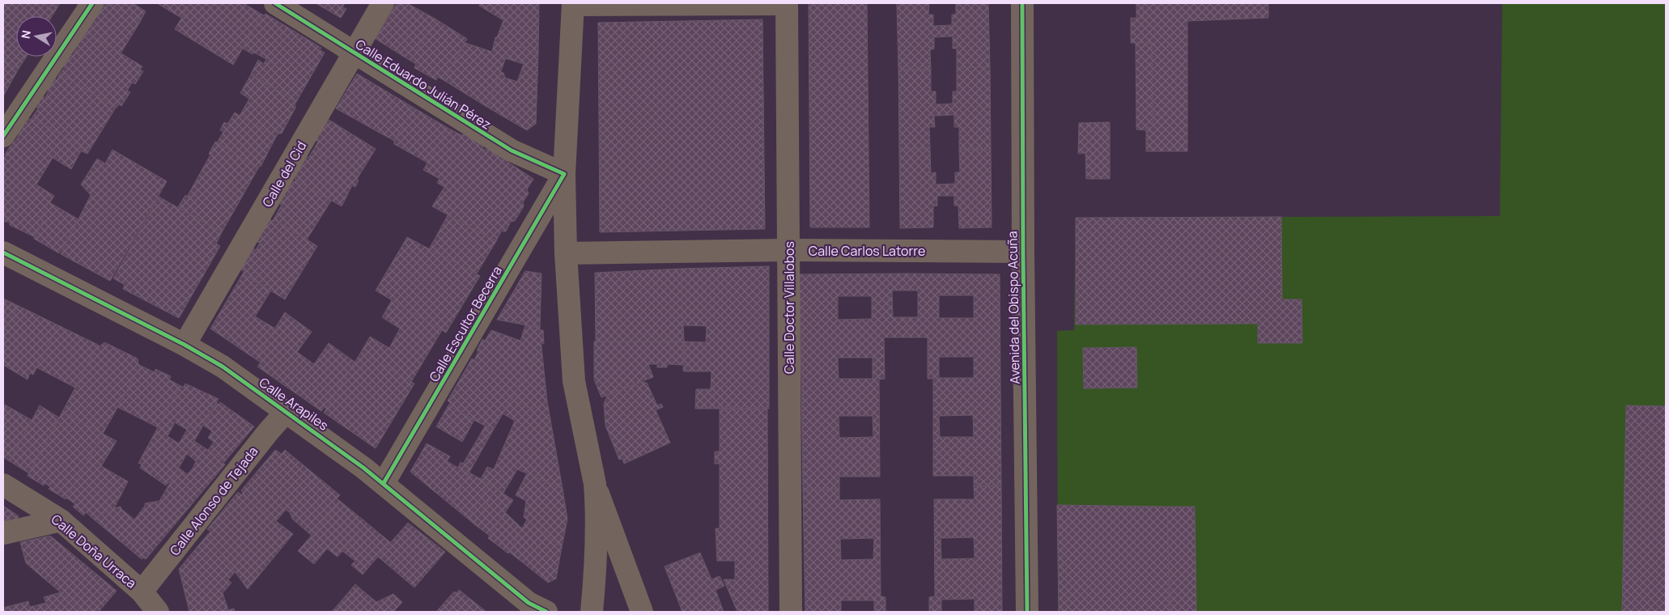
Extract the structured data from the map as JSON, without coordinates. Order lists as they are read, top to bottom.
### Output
{
  "streets": {
    "street": [
      "Calle Eduardo Julián Pérez",
      "Calle del Cid",
      "Calle Carlos Latorre",
      "Calle Doctor Villalobos",
      "Avenida del Obispo Acuña",
      "Calle Escultor Becerra",
      "Calle Arapiles",
      "Calle Alonso de Tejada",
      "Calle Doña Urraca"
    ]
  },
  "crossings": [
    ["Calle Eduardo Julián Pérez", "Calle del Cid"],
    ["Calle Eduardo Julián Pérez", "Calle Escultor Becerra"],
    ["Calle del Cid", "Calle Arapiles"],
    ["Calle Carlos Latorre", "Calle Doctor Villalobos"],
    ["Calle Carlos Latorre", "Avenida del Obispo Acuña"],
    ["Calle Escultor Becerra", "Calle Arapiles"],
    ["Calle Arapiles", "Calle Alonso de Tejada"],
    ["Calle Alonso de Tejada", "Calle Doña Urraca"]
  ],
  "north": "left"
}
